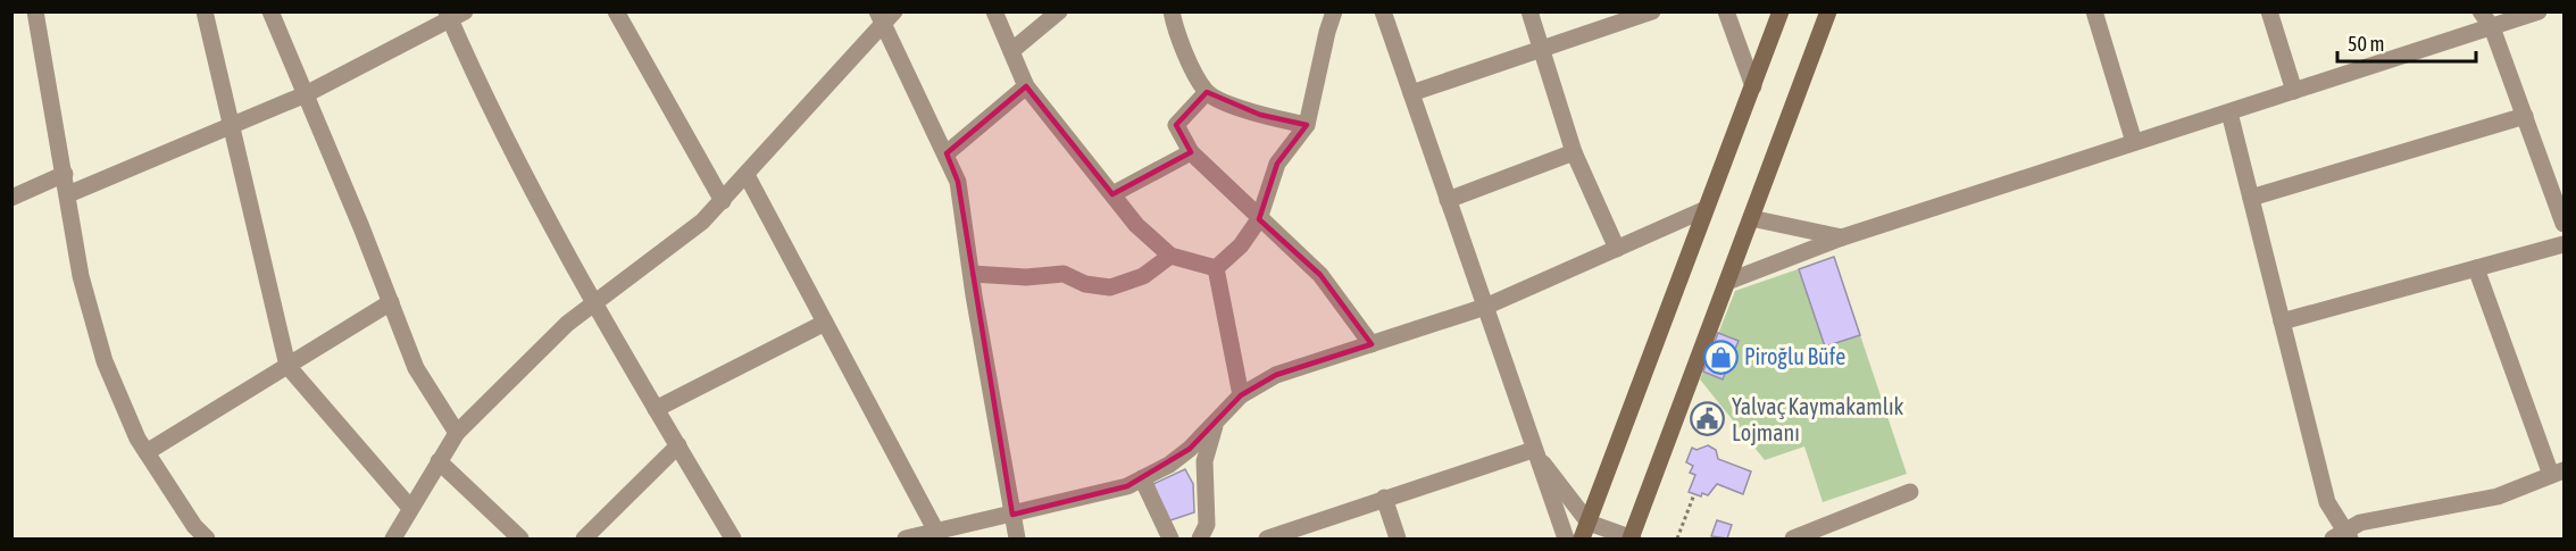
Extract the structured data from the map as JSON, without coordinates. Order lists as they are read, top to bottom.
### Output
{
  "places": {
    "shop": ["Piroğlu Büfe"],
    "public building": ["Yalvaç Kaymakamlık Lojmanı"]
  },
  "scale_bar": "50 m"
}
